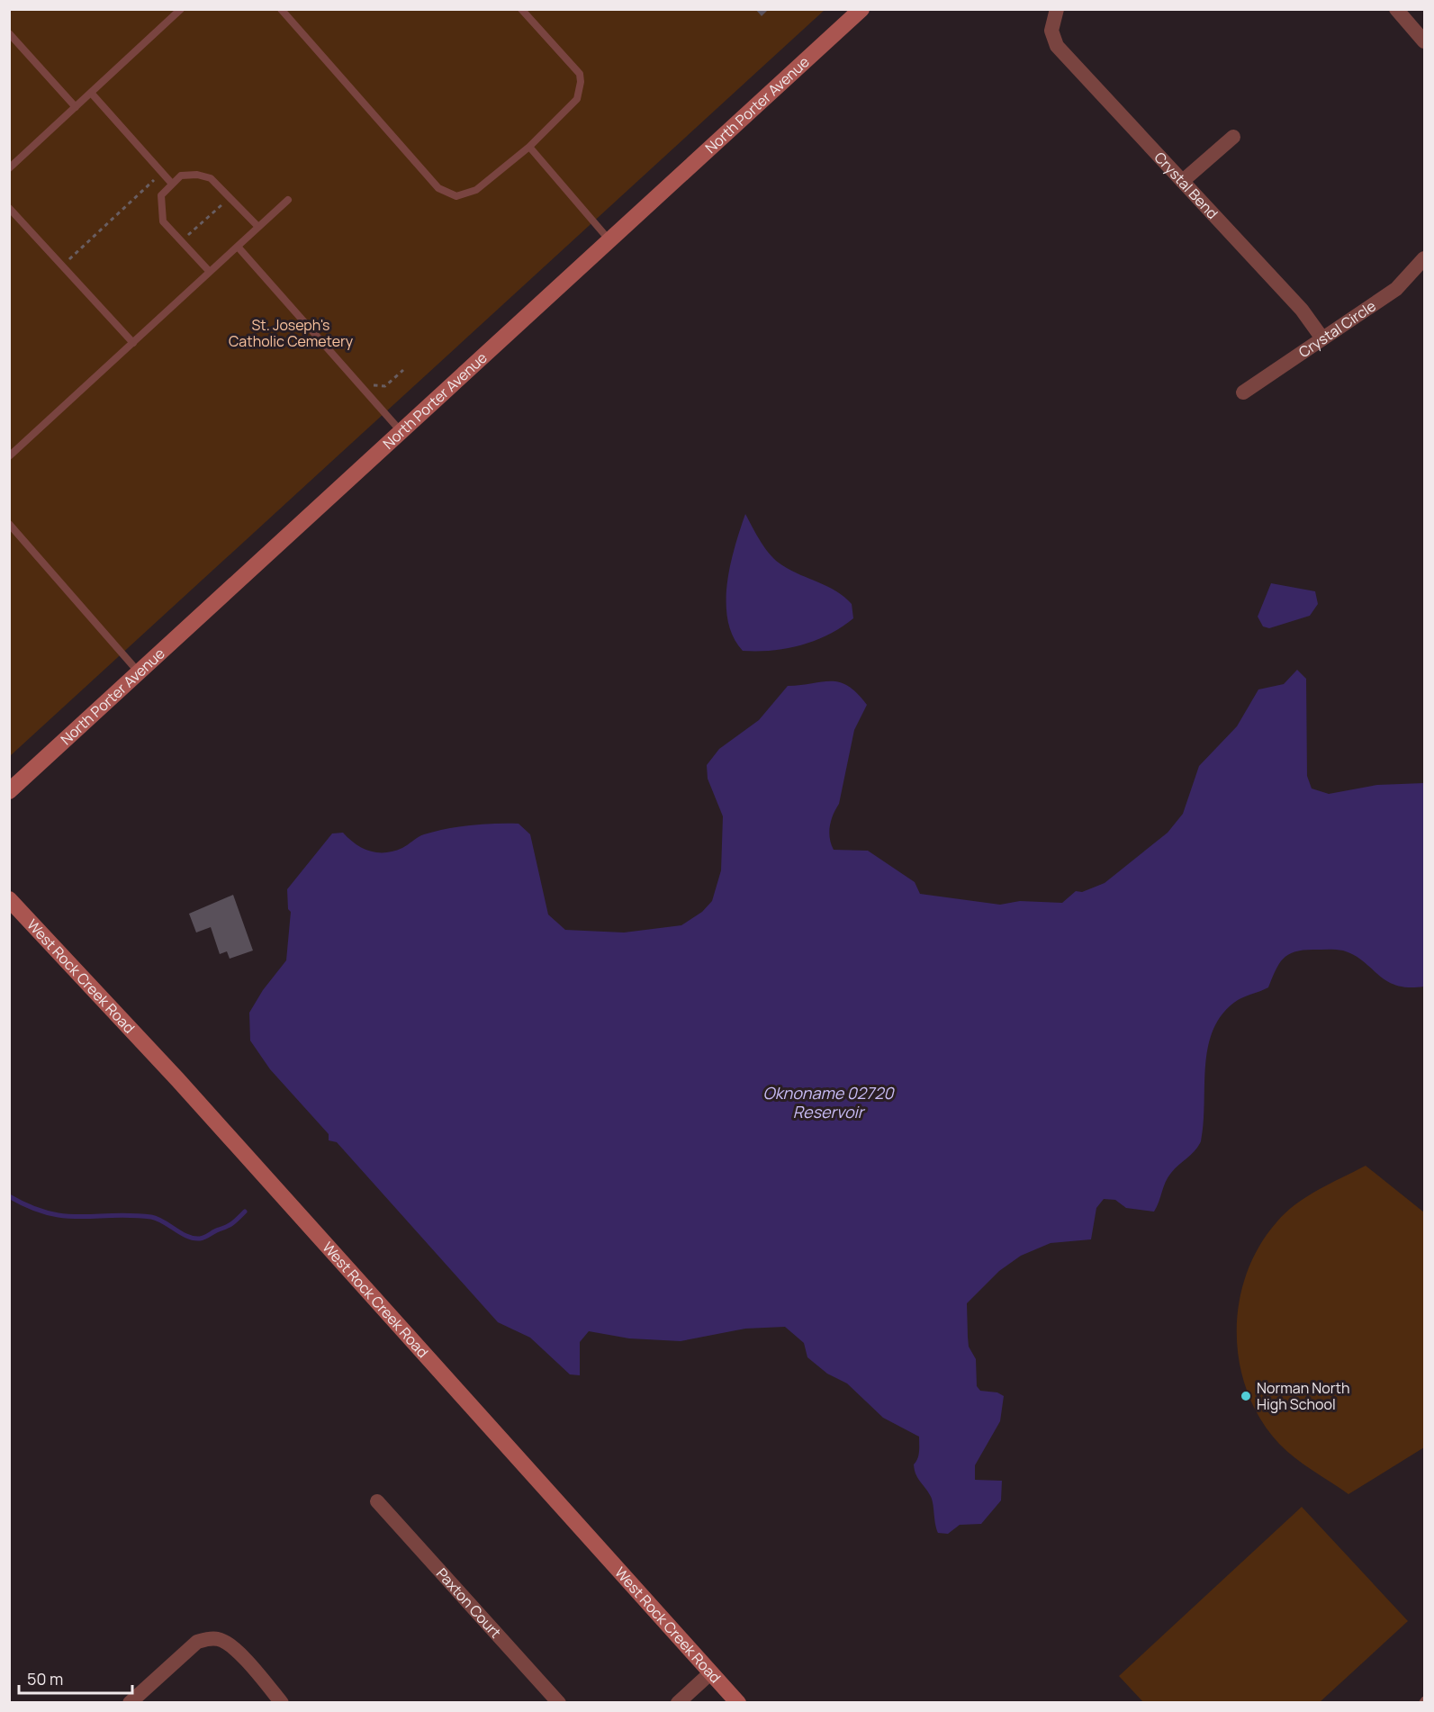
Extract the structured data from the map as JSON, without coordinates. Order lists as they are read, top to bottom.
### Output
{
  "streets": {
    "main road": ["North Porter Avenue", "West Rock Creek Road"],
    "street": ["Crystal Bend", "Crystal Circle", "Paxton Court"]
  },
  "crossings": [
    ["Crystal Bend", "Crystal Circle"]
  ],
  "water": ["Oknoname 02720 Reservoir"],
  "parks": ["St. Joseph's Catholic Cemetery"],
  "places": ["Norman North High School"],
  "scale_bar": "50 m"
}
